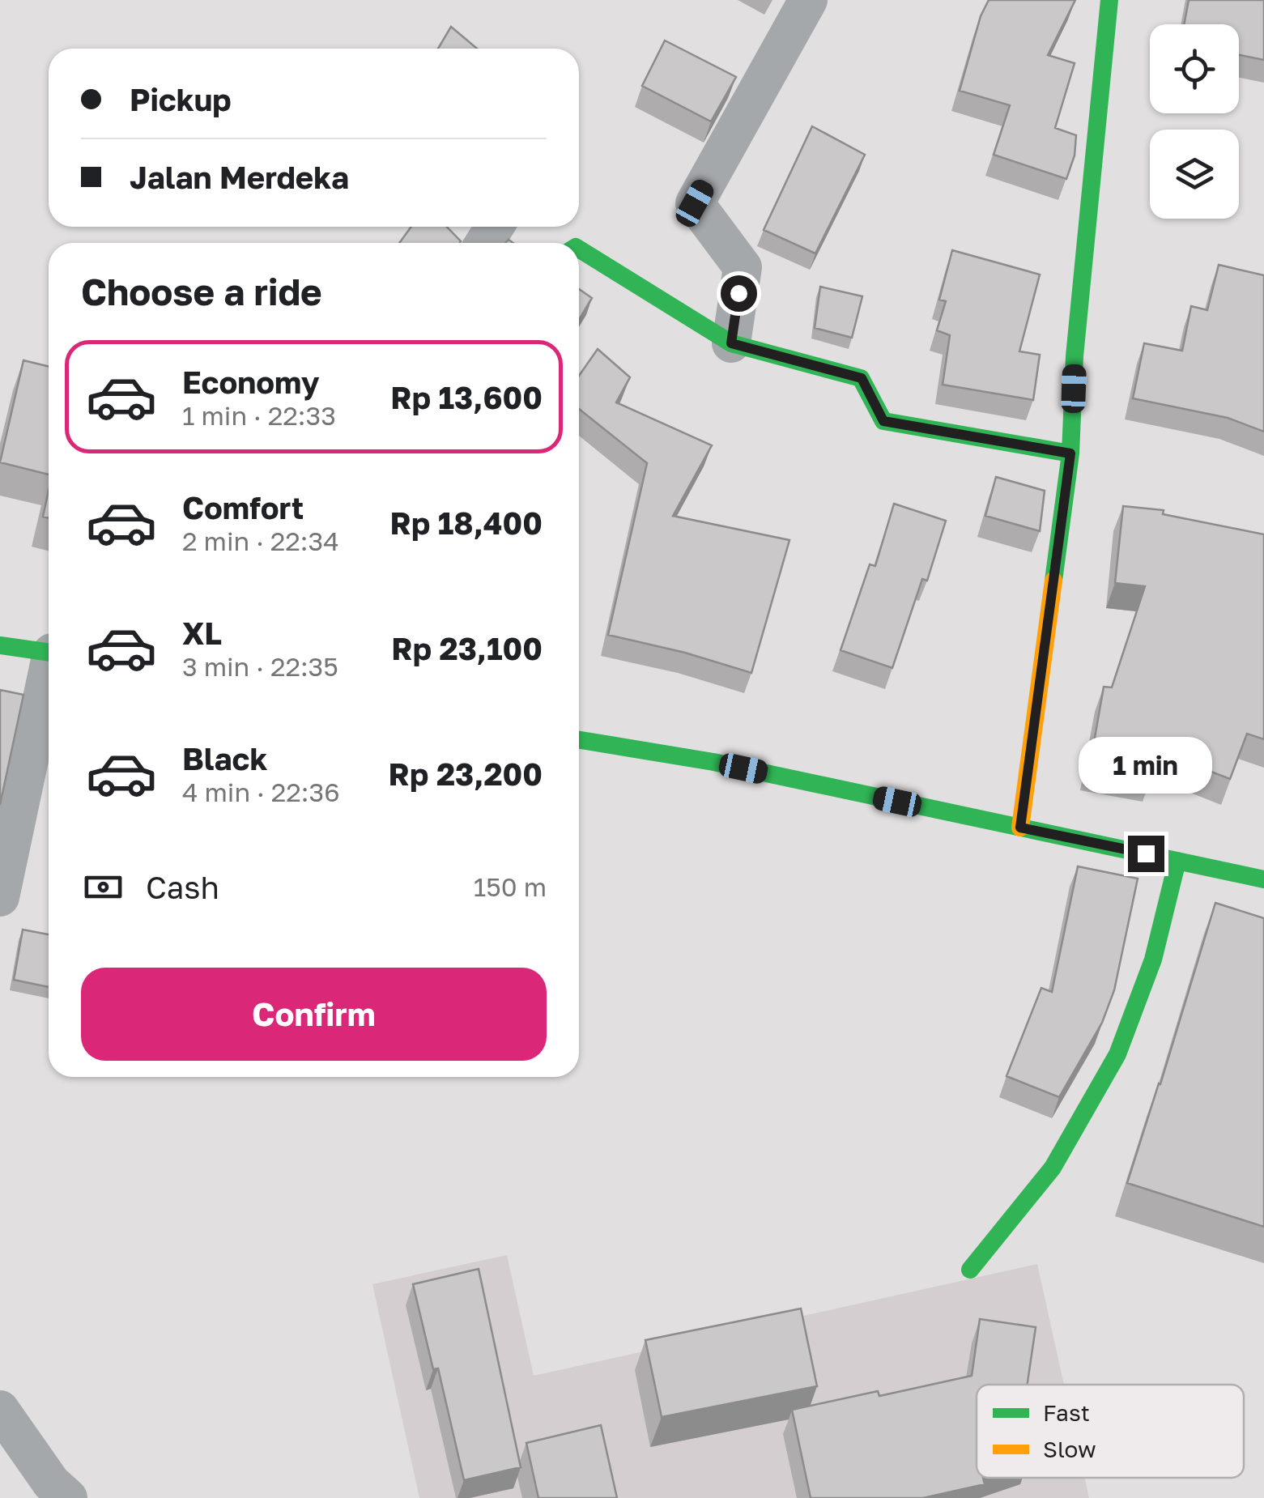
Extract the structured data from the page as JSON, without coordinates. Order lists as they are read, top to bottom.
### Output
{
  "legend": ["Fast", "Slow"],
  "page": {
    "banner": ["Pickup", "Jalan Merdeka"],
    "heading": "Choose a ride",
    "list": [
      {
        "name": "Economy",
        "note": "1 min · 22:33",
        "value": "Rp 13,600"
      },
      {
        "name": "Comfort",
        "note": "2 min · 22:34",
        "value": "Rp 18,400"
      },
      {
        "name": "XL",
        "note": "3 min · 22:35",
        "value": "Rp 23,100"
      },
      {
        "name": "Black",
        "note": "4 min · 22:36",
        "value": "Rp 23,200"
      }
    ],
    "bubble": "1 min",
    "pay": ["Cash", "150 m"],
    "buttons": "Confirm"
  }
}
